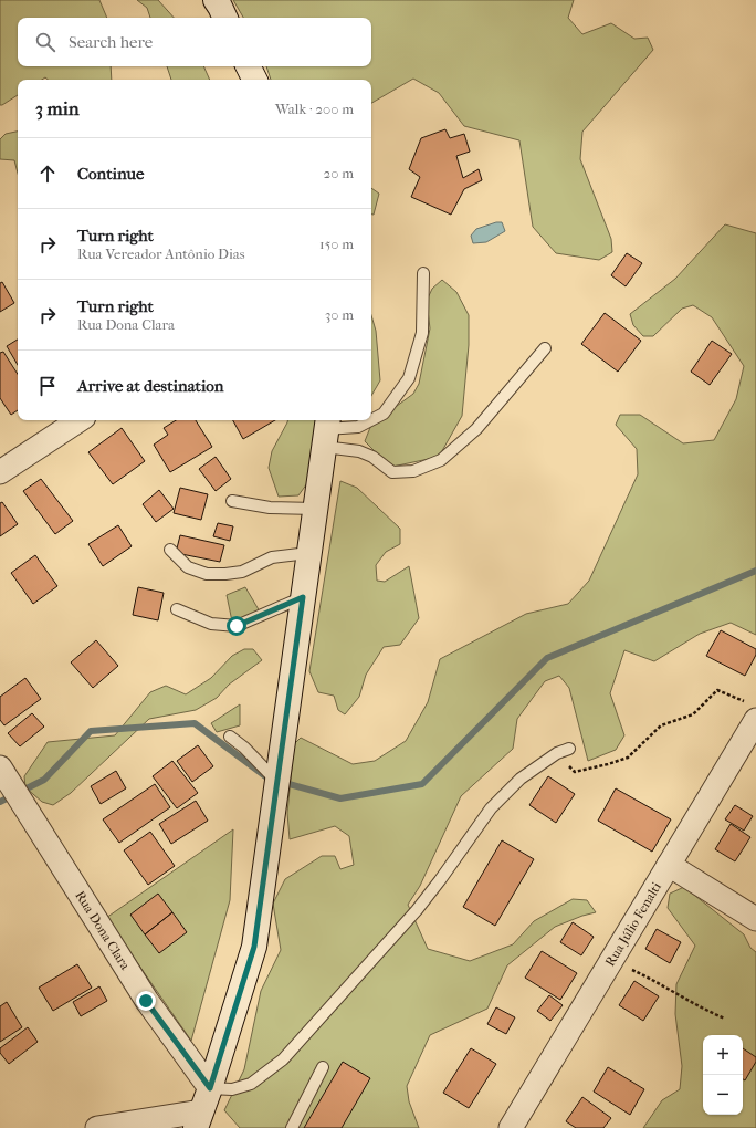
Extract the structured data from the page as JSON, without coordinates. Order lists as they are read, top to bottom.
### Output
{
  "streets": {
    "street": ["Rua Júlio Fenalti", "Rua Dona Clara"]
  },
  "page": {
    "search": "Search here",
    "heading": ["3 min", "Walk · 200 m"],
    "list": [
      ["Continue", "20 m"],
      ["Turn right", "Rua Vereador Antônio Dias", "150 m"],
      ["Turn right", "Rua Dona Clara", "30 m"],
      "Arrive at destination"
    ],
    "map_buttons": ["+", "−"]
  }
}
